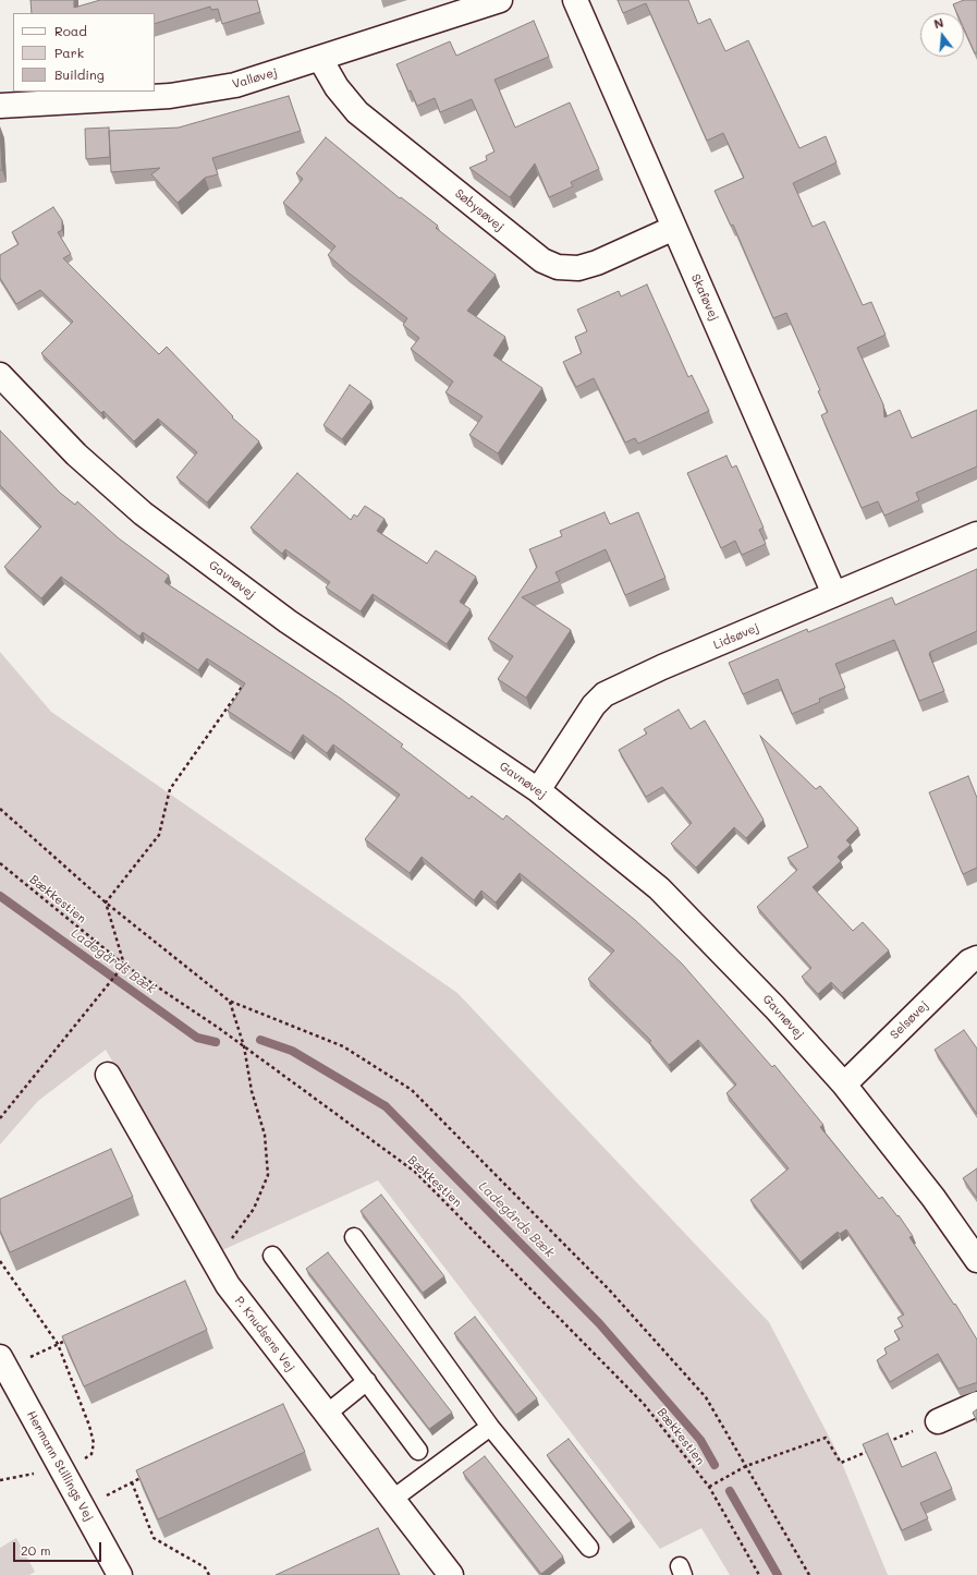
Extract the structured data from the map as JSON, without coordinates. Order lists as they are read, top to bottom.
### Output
{
  "streets": {
    "street": [
      "Valløvej",
      "Søbysøvej",
      "Skaføvej",
      "Gavnøvej",
      "Lidsøvej",
      "Selsøvej",
      "P. Knudsens Vej",
      "Hermann Stillings Vej"
    ],
    "path": ["Bækkestien"]
  },
  "crossings": [
    ["Valløvej", "Søbysøvej"],
    ["Søbysøvej", "Skaføvej"],
    ["Skaføvej", "Lidsøvej"],
    ["Gavnøvej", "Lidsøvej"],
    ["Gavnøvej", "Selsøvej"]
  ],
  "water": ["Ladegårds Bæk"],
  "legend": ["Road", "Park", "Building"],
  "scale_bar": "20 m",
  "north": "top"
}
